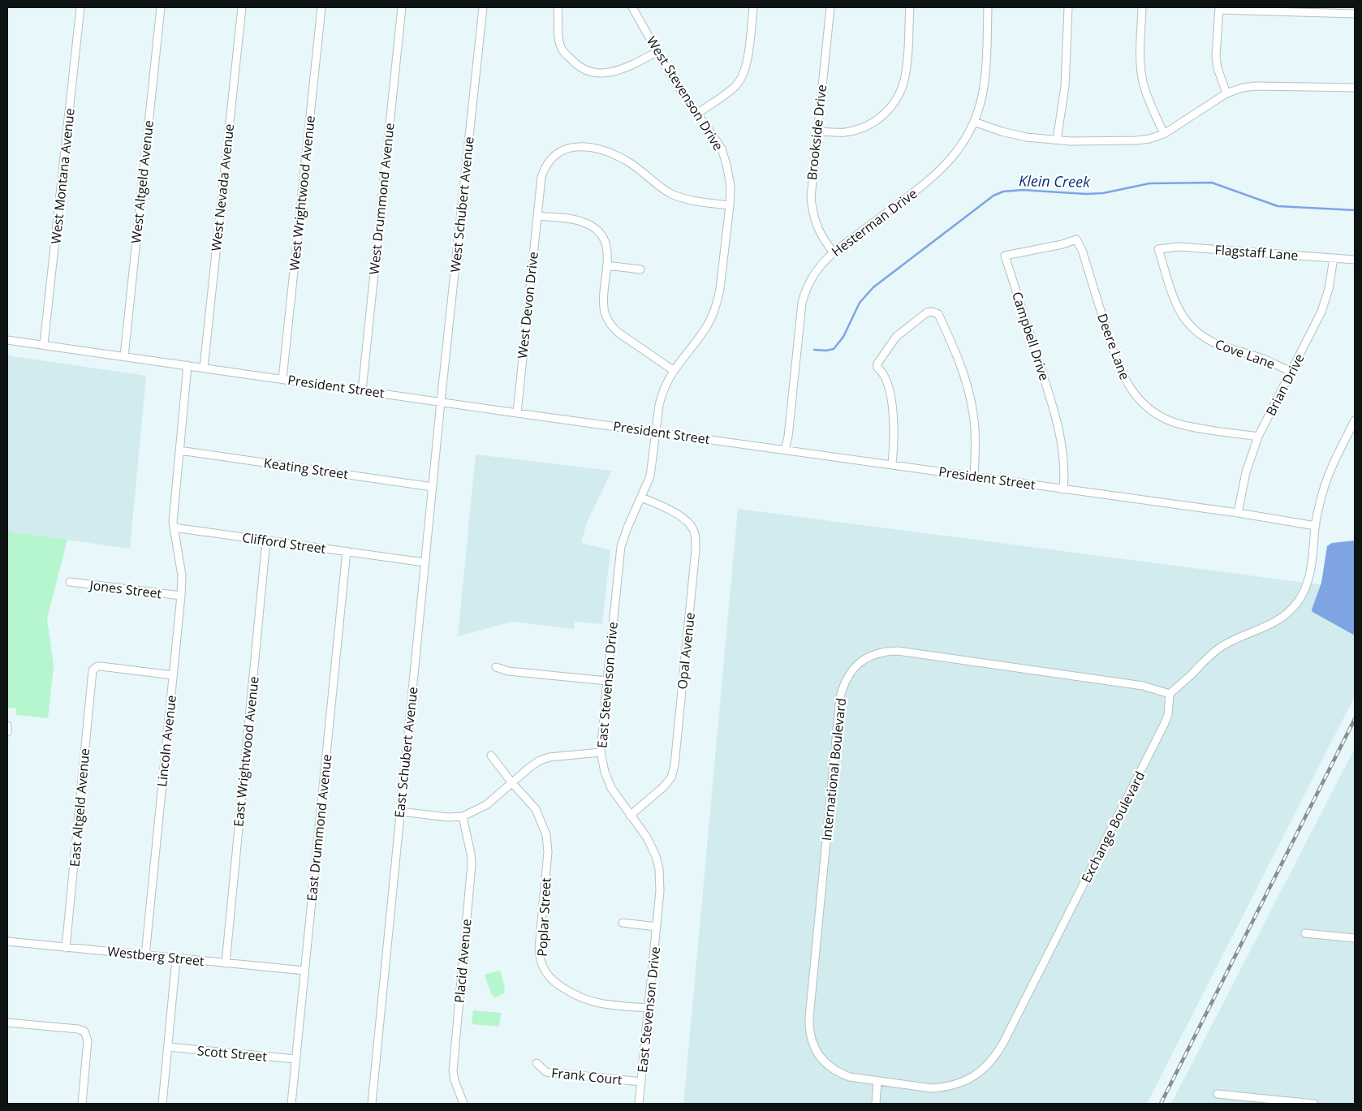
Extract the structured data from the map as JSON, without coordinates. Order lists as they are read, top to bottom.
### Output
{
  "streets": {
    "street": [
      "West Stevenson Drive",
      "Brookside Drive",
      "West Montana Avenue",
      "West Altgeld Avenue",
      "West Nevada Avenue",
      "West Wrightwood Avenue",
      "West Drummond Avenue",
      "West Schubert Avenue",
      "Hesterman Drive",
      "Flagstaff Lane",
      "West Devon Drive",
      "Campbell Drive",
      "Deere Lane",
      "Cove Lane",
      "Brian Drive",
      "President Street",
      "Keating Street",
      "Clifford Street",
      "Jones Street",
      "Opal Avenue",
      "East Stevenson Drive",
      "Lincoln Avenue",
      "East Wrightwood Avenue",
      "East Schubert Avenue",
      "International Boulevard",
      "East Altgeld Avenue",
      "Exchange Boulevard",
      "East Drummond Avenue",
      "Poplar Street",
      "Westberg Street",
      "Placid Avenue",
      "Scott Street",
      "Frank Court"
    ]
  },
  "crossings": [
    ["West Stevenson Drive", "West Devon Drive"],
    ["West Stevenson Drive", "President Street"],
    ["West Stevenson Drive", "East Stevenson Drive"],
    ["Brookside Drive", "Hesterman Drive"],
    ["West Montana Avenue", "President Street"],
    ["West Altgeld Avenue", "President Street"],
    ["West Nevada Avenue", "President Street"],
    ["West Wrightwood Avenue", "President Street"],
    ["West Drummond Avenue", "President Street"],
    ["West Schubert Avenue", "President Street"],
    ["West Schubert Avenue", "East Schubert Avenue"],
    ["Hesterman Drive", "President Street"],
    ["Flagstaff Lane", "Cove Lane"],
    ["Flagstaff Lane", "Brian Drive"],
    ["West Devon Drive", "President Street"],
    ["Campbell Drive", "Deere Lane"],
    ["Campbell Drive", "President Street"],
    ["Deere Lane", "Brian Drive"],
    ["Cove Lane", "Brian Drive"],
    ["Brian Drive", "President Street"],
    ["President Street", "East Stevenson Drive"],
    ["President Street", "East Schubert Avenue"],
    ["Keating Street", "East Schubert Avenue"],
    ["Clifford Street", "Lincoln Avenue"],
    ["Clifford Street", "East Wrightwood Avenue"],
    ["Clifford Street", "East Schubert Avenue"],
    ["Clifford Street", "East Drummond Avenue"],
    ["Jones Street", "Lincoln Avenue"],
    ["Opal Avenue", "East Stevenson Drive"],
    ["East Stevenson Drive", "Poplar Street"],
    ["East Stevenson Drive", "Frank Court"],
    ["Lincoln Avenue", "East Altgeld Avenue"],
    ["Lincoln Avenue", "Westberg Street"],
    ["East Wrightwood Avenue", "Westberg Street"],
    ["International Boulevard", "Exchange Boulevard"],
    ["East Altgeld Avenue", "Westberg Street"],
    ["East Drummond Avenue", "Westberg Street"],
    ["East Drummond Avenue", "Scott Street"]
  ],
  "water": ["Klein Creek"]
}
